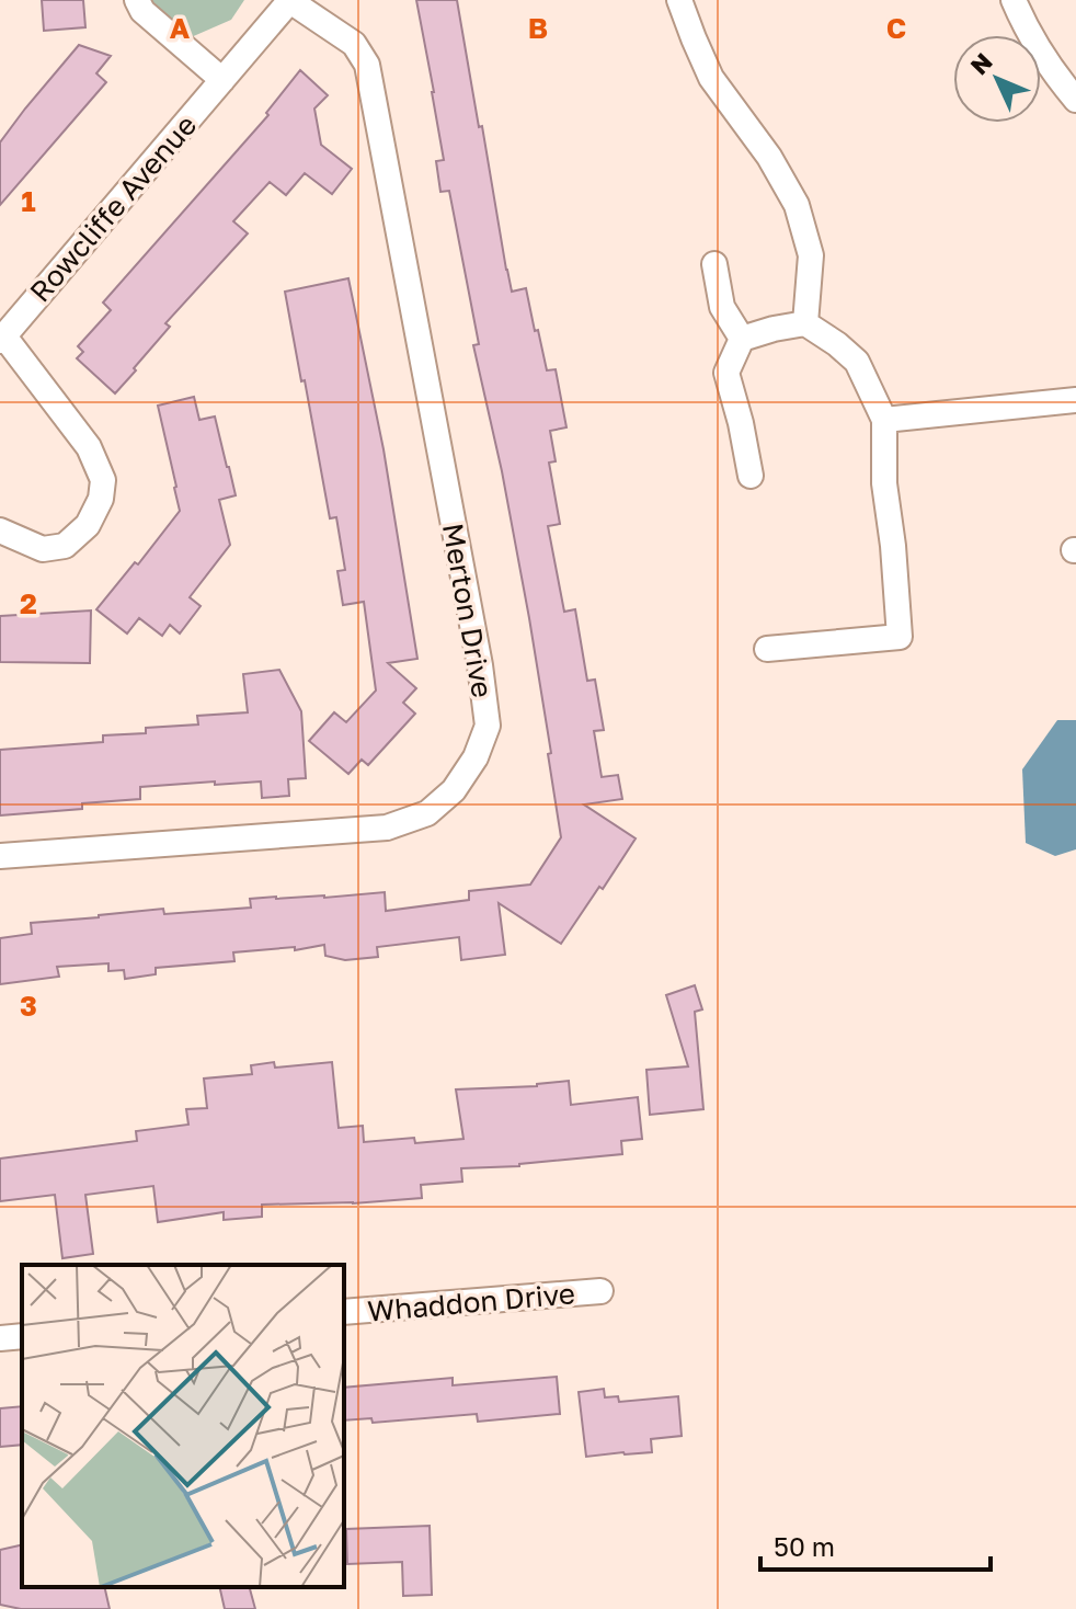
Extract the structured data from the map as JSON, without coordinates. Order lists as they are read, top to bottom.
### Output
{
  "streets": {
    "street": ["Rowcliffe Avenue", "Merton Drive", "Whaddon Drive"]
  },
  "crossings": [
    ["Rowcliffe Avenue", "Merton Drive"]
  ],
  "scale_bar": "50 m",
  "north": "top left",
  "grid": {
    "columns": ["A", "B", "C"],
    "rows": ["1", "2", "3"]
  }
}
